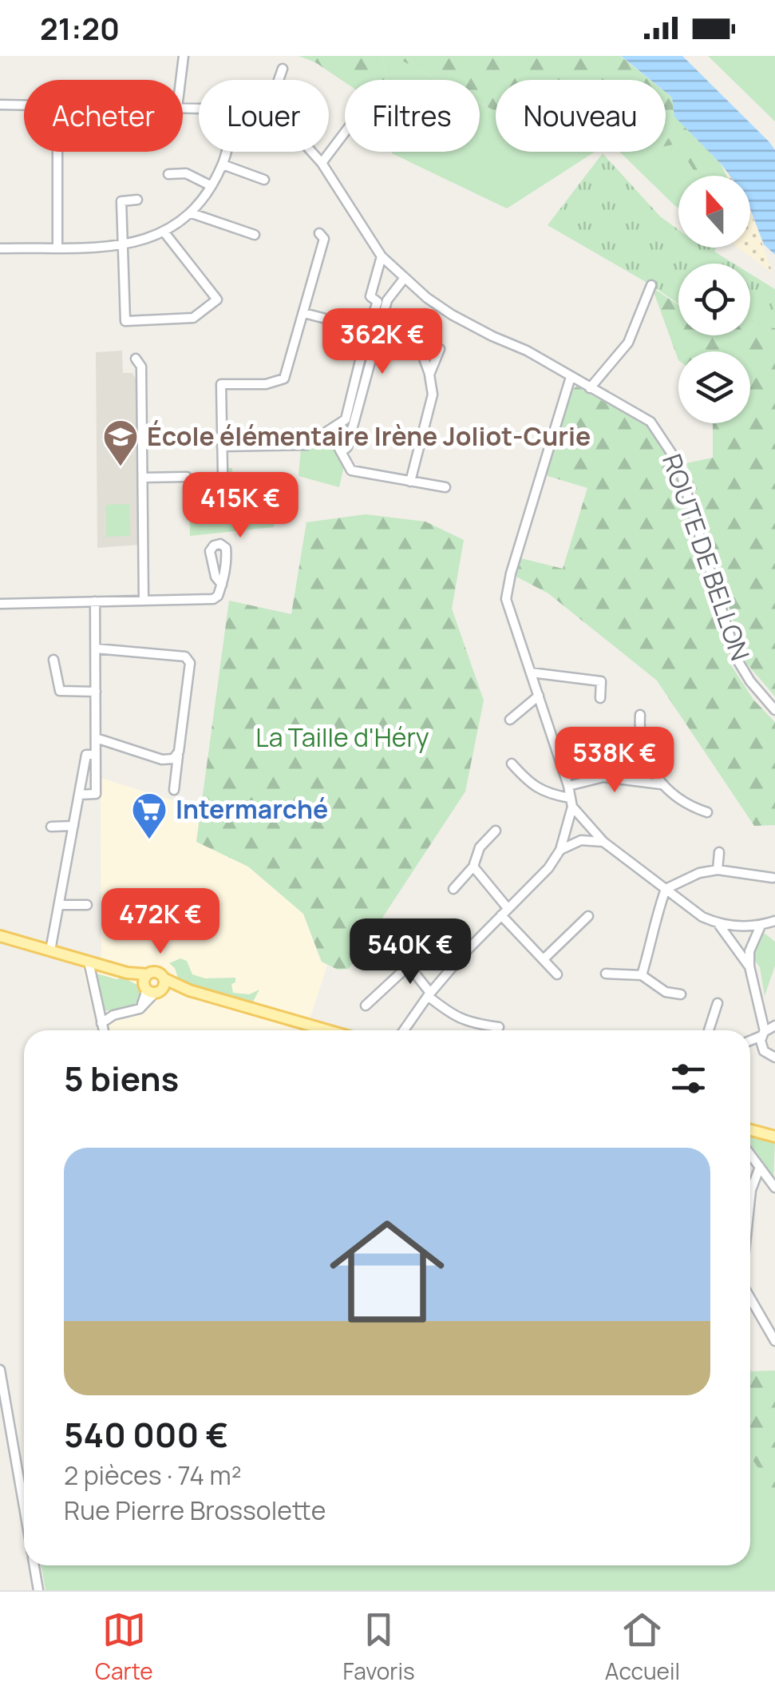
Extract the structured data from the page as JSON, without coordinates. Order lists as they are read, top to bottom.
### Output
{
  "streets": {
    "street": ["ROUTE DE BELLON"]
  },
  "parks": ["La Taille d'Héry"],
  "places": {
    "school or university": ["École élémentaire Irène Joliot-Curie"],
    "supermarket": ["Intermarché"]
  },
  "north": "top",
  "page": {
    "status": "21:20",
    "chip": [
      "Acheter",
      "Louer",
      "Filtres",
      "Nouveau"
    ],
    "price": [
      "362K €",
      "415K €",
      "538K €",
      "472K €",
      "540K €"
    ],
    "heading": "5 biens",
    "list": [
      {
        "name": "540 000 €",
        "note": "2 pièces · 74 m² · Rue Pierre Brossolette"
      }
    ],
    "tabs": ["Carte", "Favoris", "Accueil"]
  }
}
